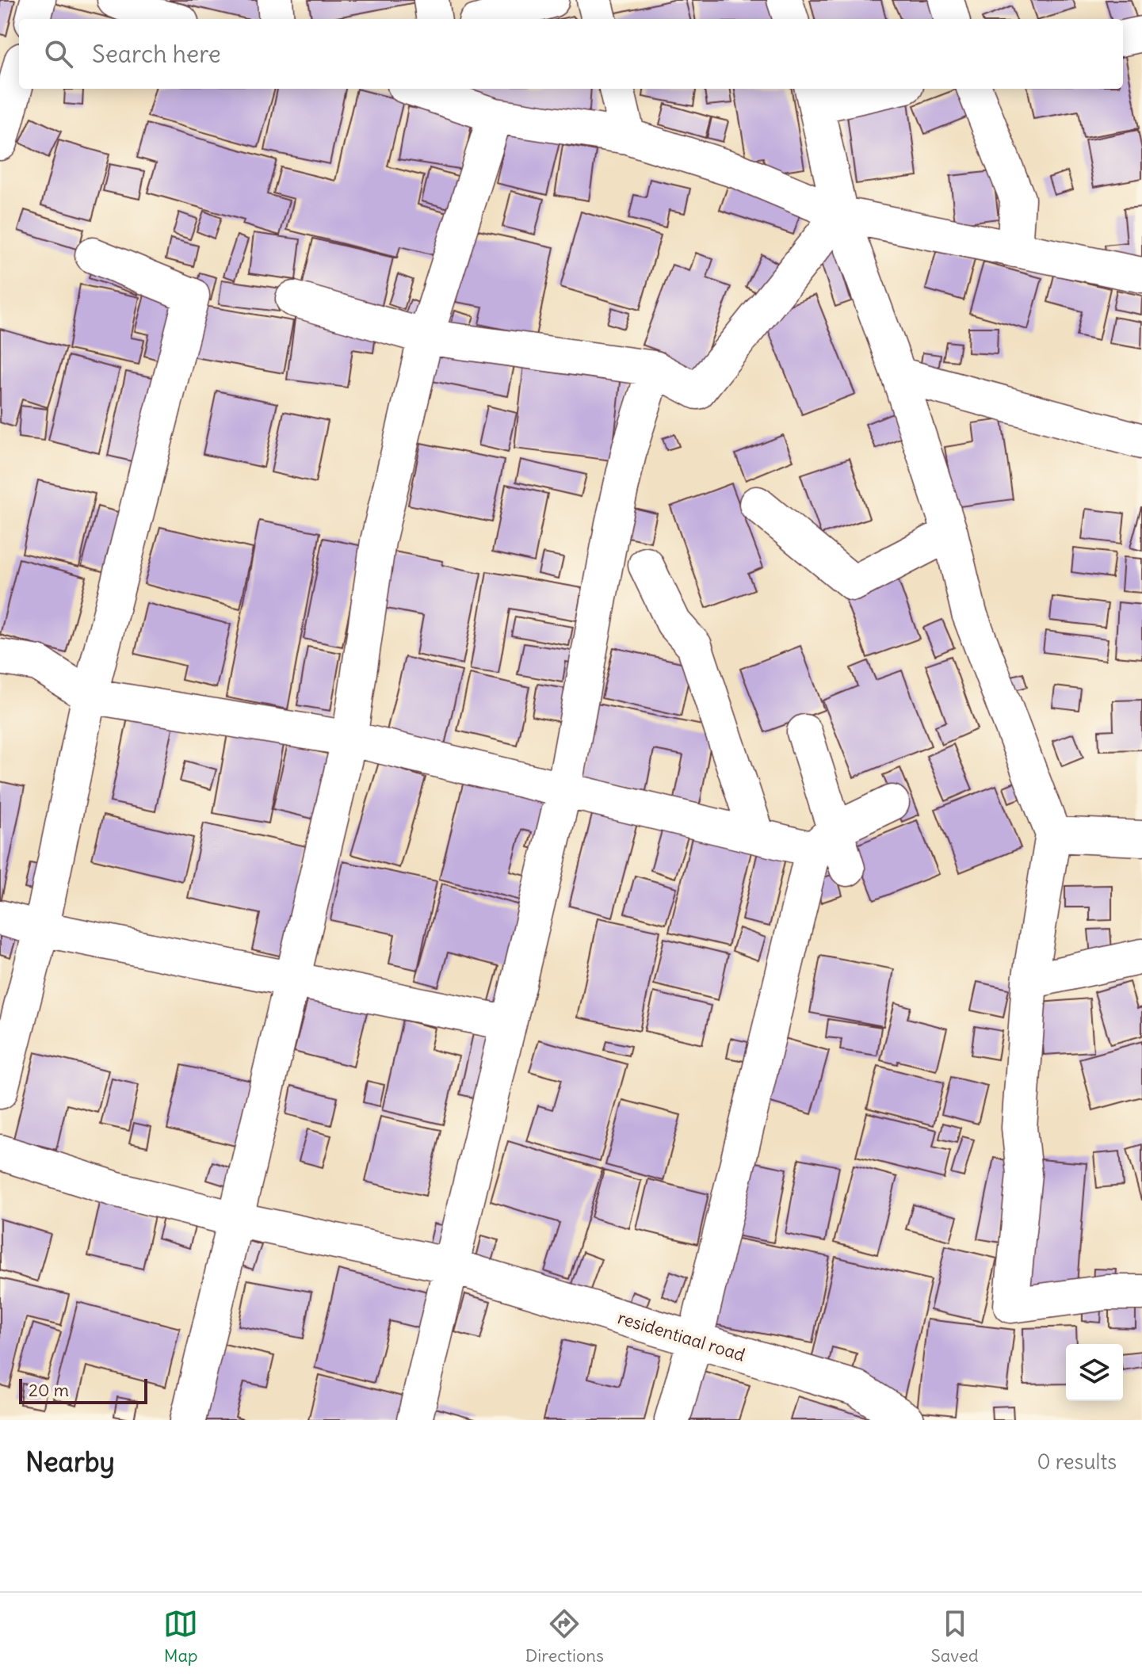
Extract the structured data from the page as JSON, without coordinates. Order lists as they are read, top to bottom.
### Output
{
  "streets": {
    "street": ["residentiaal road"]
  },
  "scale_bar": "20 m",
  "page": {
    "search": "Search here",
    "scale": "20 m",
    "heading": ["Nearby", "0 results"],
    "nav": ["Map", "Directions", "Saved"]
  }
}
